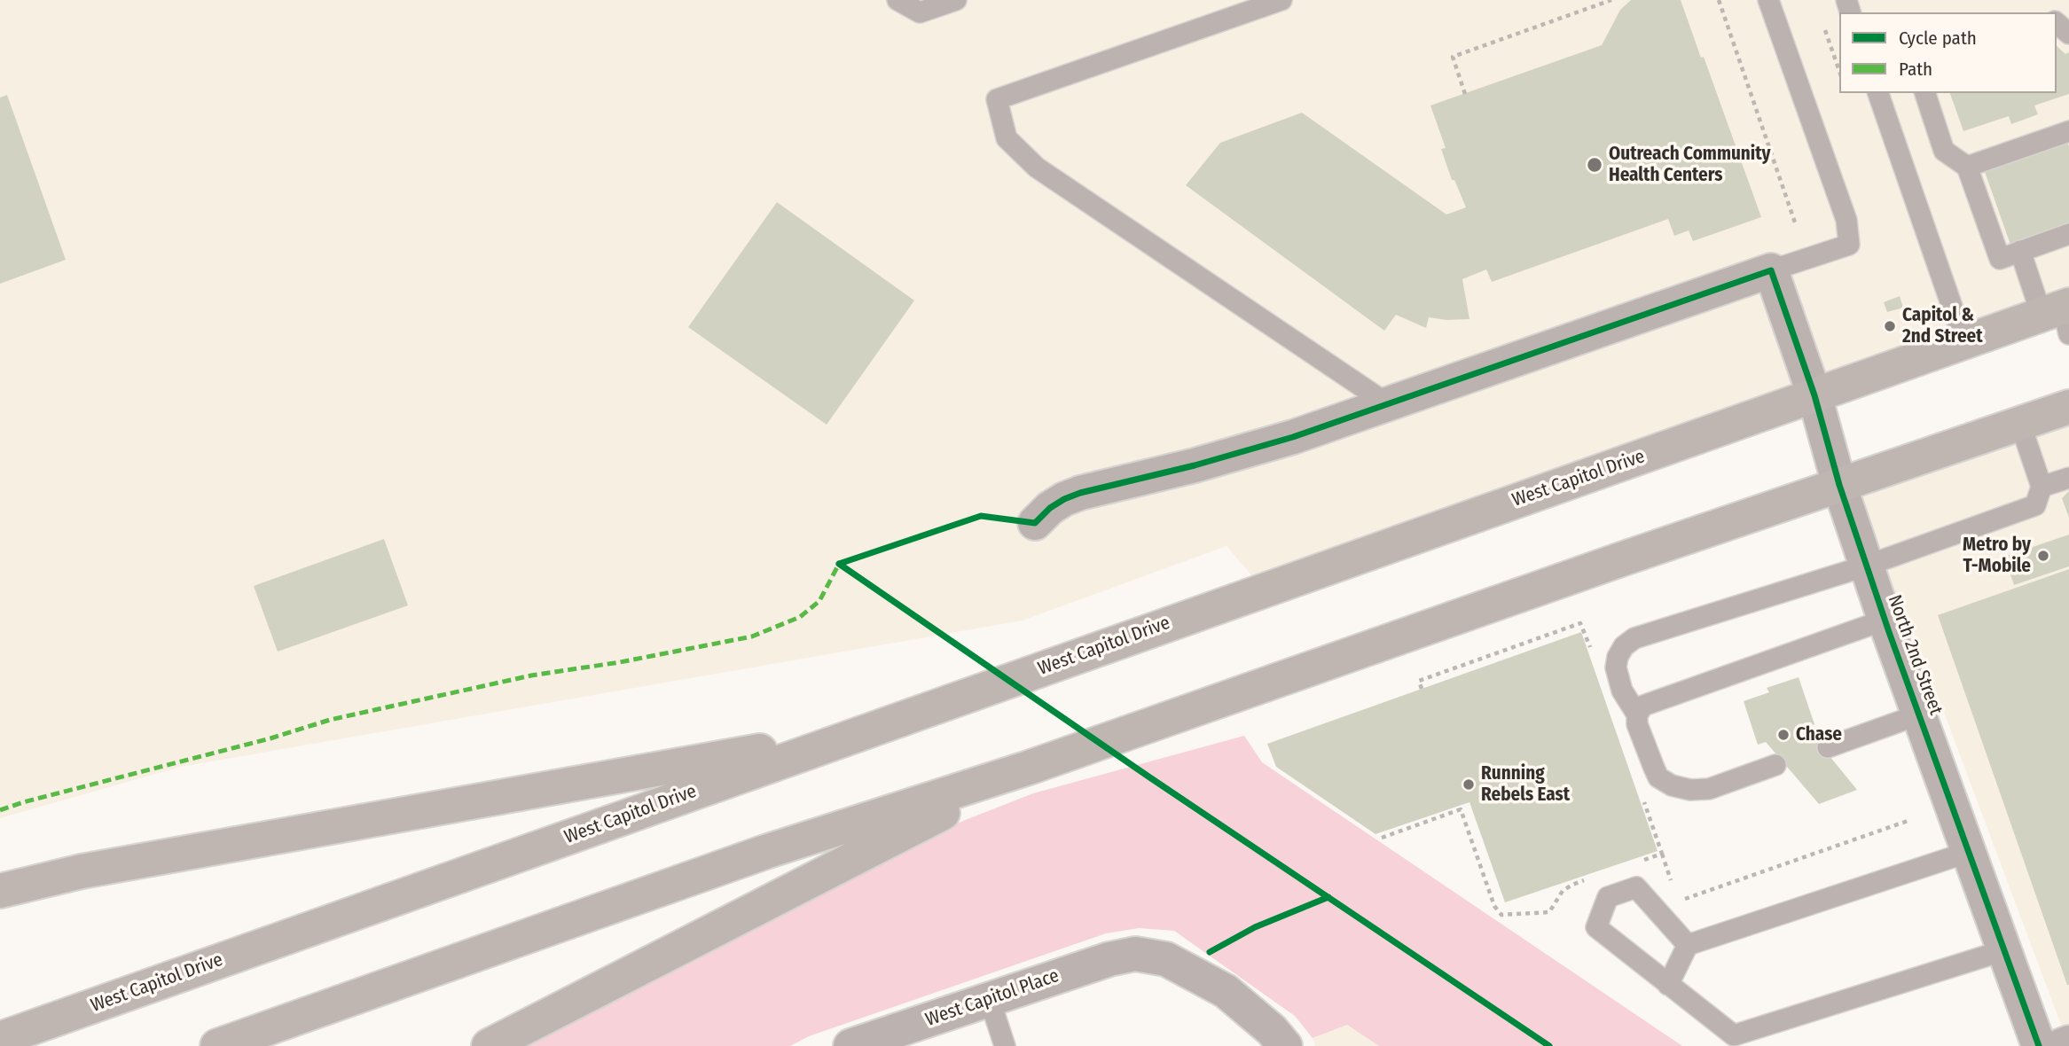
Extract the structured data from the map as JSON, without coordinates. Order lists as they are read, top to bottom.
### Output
{
  "streets": {
    "main road": ["West Capitol Drive"],
    "street": ["North 2nd Street", "West Capitol Place"]
  },
  "crossings": [
    ["West Capitol Drive", "North 2nd Street"]
  ],
  "places": [
    "Outreach Community Health Centers",
    "Capitol & 2nd Street",
    "Metro by T-Mobile",
    "Chase",
    "Running Rebels East"
  ],
  "legend": ["Cycle path", "Path"]
}
